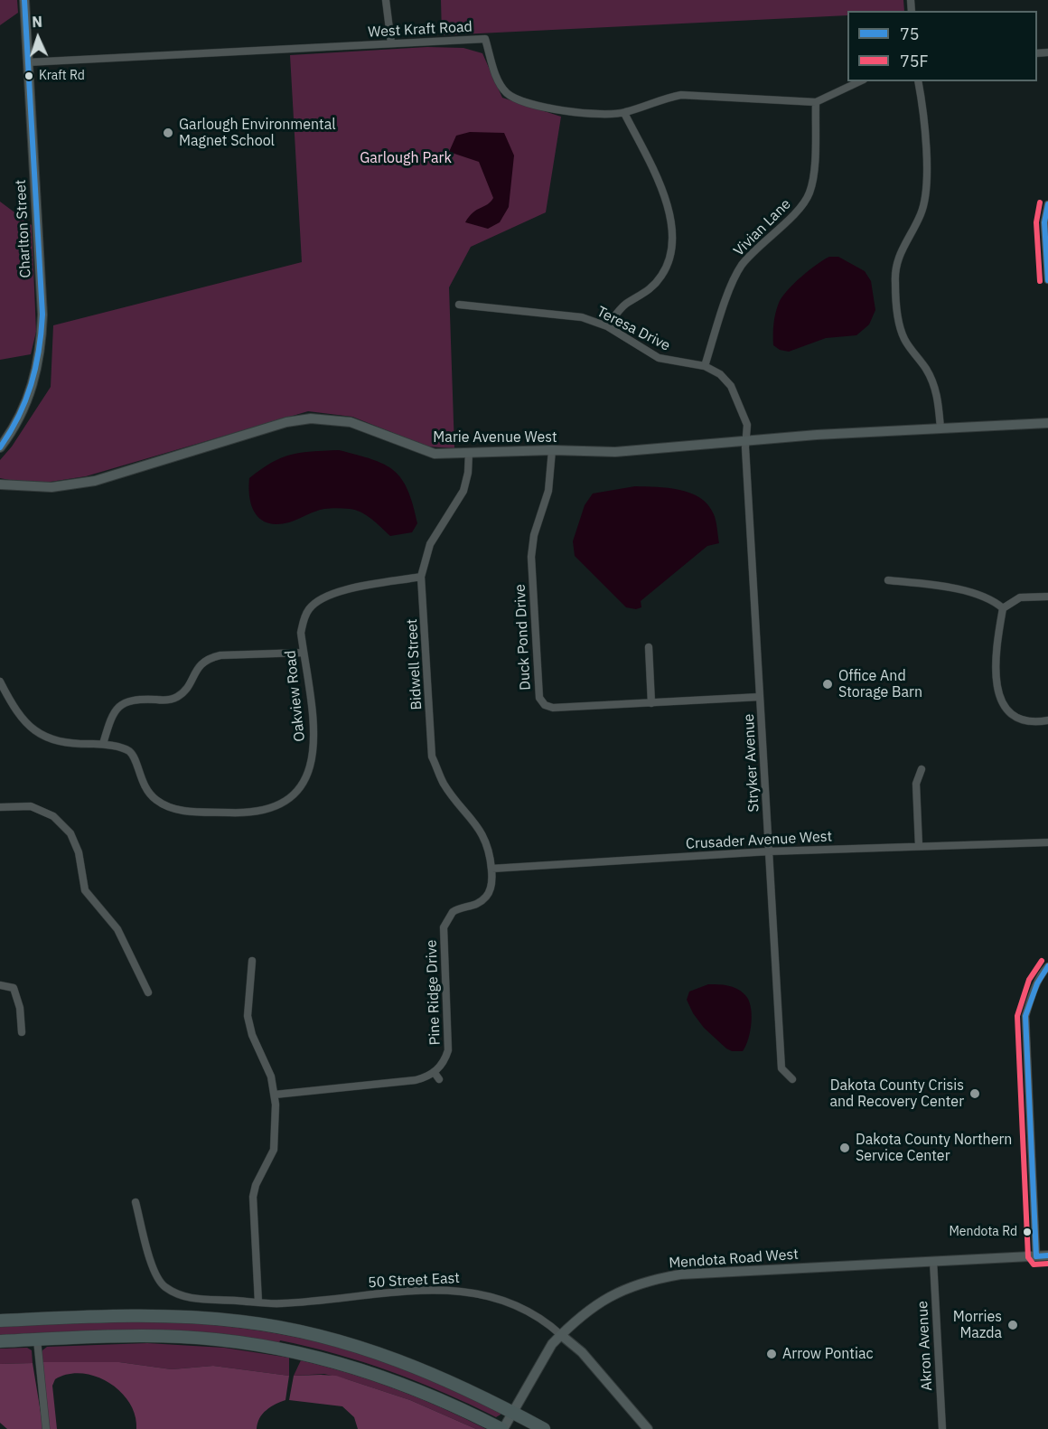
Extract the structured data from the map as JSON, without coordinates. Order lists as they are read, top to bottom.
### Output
{
  "streets": {
    "street": [
      "West Kraft Road",
      "Vivian Lane",
      "Charlton Street",
      "Teresa Drive",
      "Marie Avenue West",
      "Duck Pond Drive",
      "Bidwell Street",
      "Oakview Road",
      "Stryker Avenue",
      "Crusader Avenue West",
      "Pine Ridge Drive",
      "Mendota Road West",
      "50 Street East",
      "Akron Avenue"
    ]
  },
  "crossings": [
    ["West Kraft Road", "Vivian Lane"],
    ["West Kraft Road", "Charlton Street"],
    ["Vivian Lane", "Teresa Drive"],
    ["Teresa Drive", "Marie Avenue West"],
    ["Teresa Drive", "Stryker Avenue"],
    ["Marie Avenue West", "Duck Pond Drive"],
    ["Marie Avenue West", "Bidwell Street"],
    ["Marie Avenue West", "Stryker Avenue"],
    ["Duck Pond Drive", "Stryker Avenue"],
    ["Bidwell Street", "Oakview Road"],
    ["Bidwell Street", "Crusader Avenue West"],
    ["Bidwell Street", "Pine Ridge Drive"],
    ["Stryker Avenue", "Crusader Avenue West"],
    ["Crusader Avenue West", "Pine Ridge Drive"],
    ["Mendota Road West", "50 Street East"],
    ["Mendota Road West", "Akron Avenue"]
  ],
  "parks": ["Garlough Park"],
  "places": [
    "Kraft Rd",
    "Garlough Environmental Magnet School",
    "Office And Storage Barn",
    "Dakota County Crisis and Recovery Center",
    "Dakota County Northern Service Center",
    "Mendota Rd",
    "Morries Mazda",
    "Arrow Pontiac"
  ],
  "lines": ["transit line 75", "transit line 75F"],
  "legend": ["75", "75F"],
  "north": "top"
}
